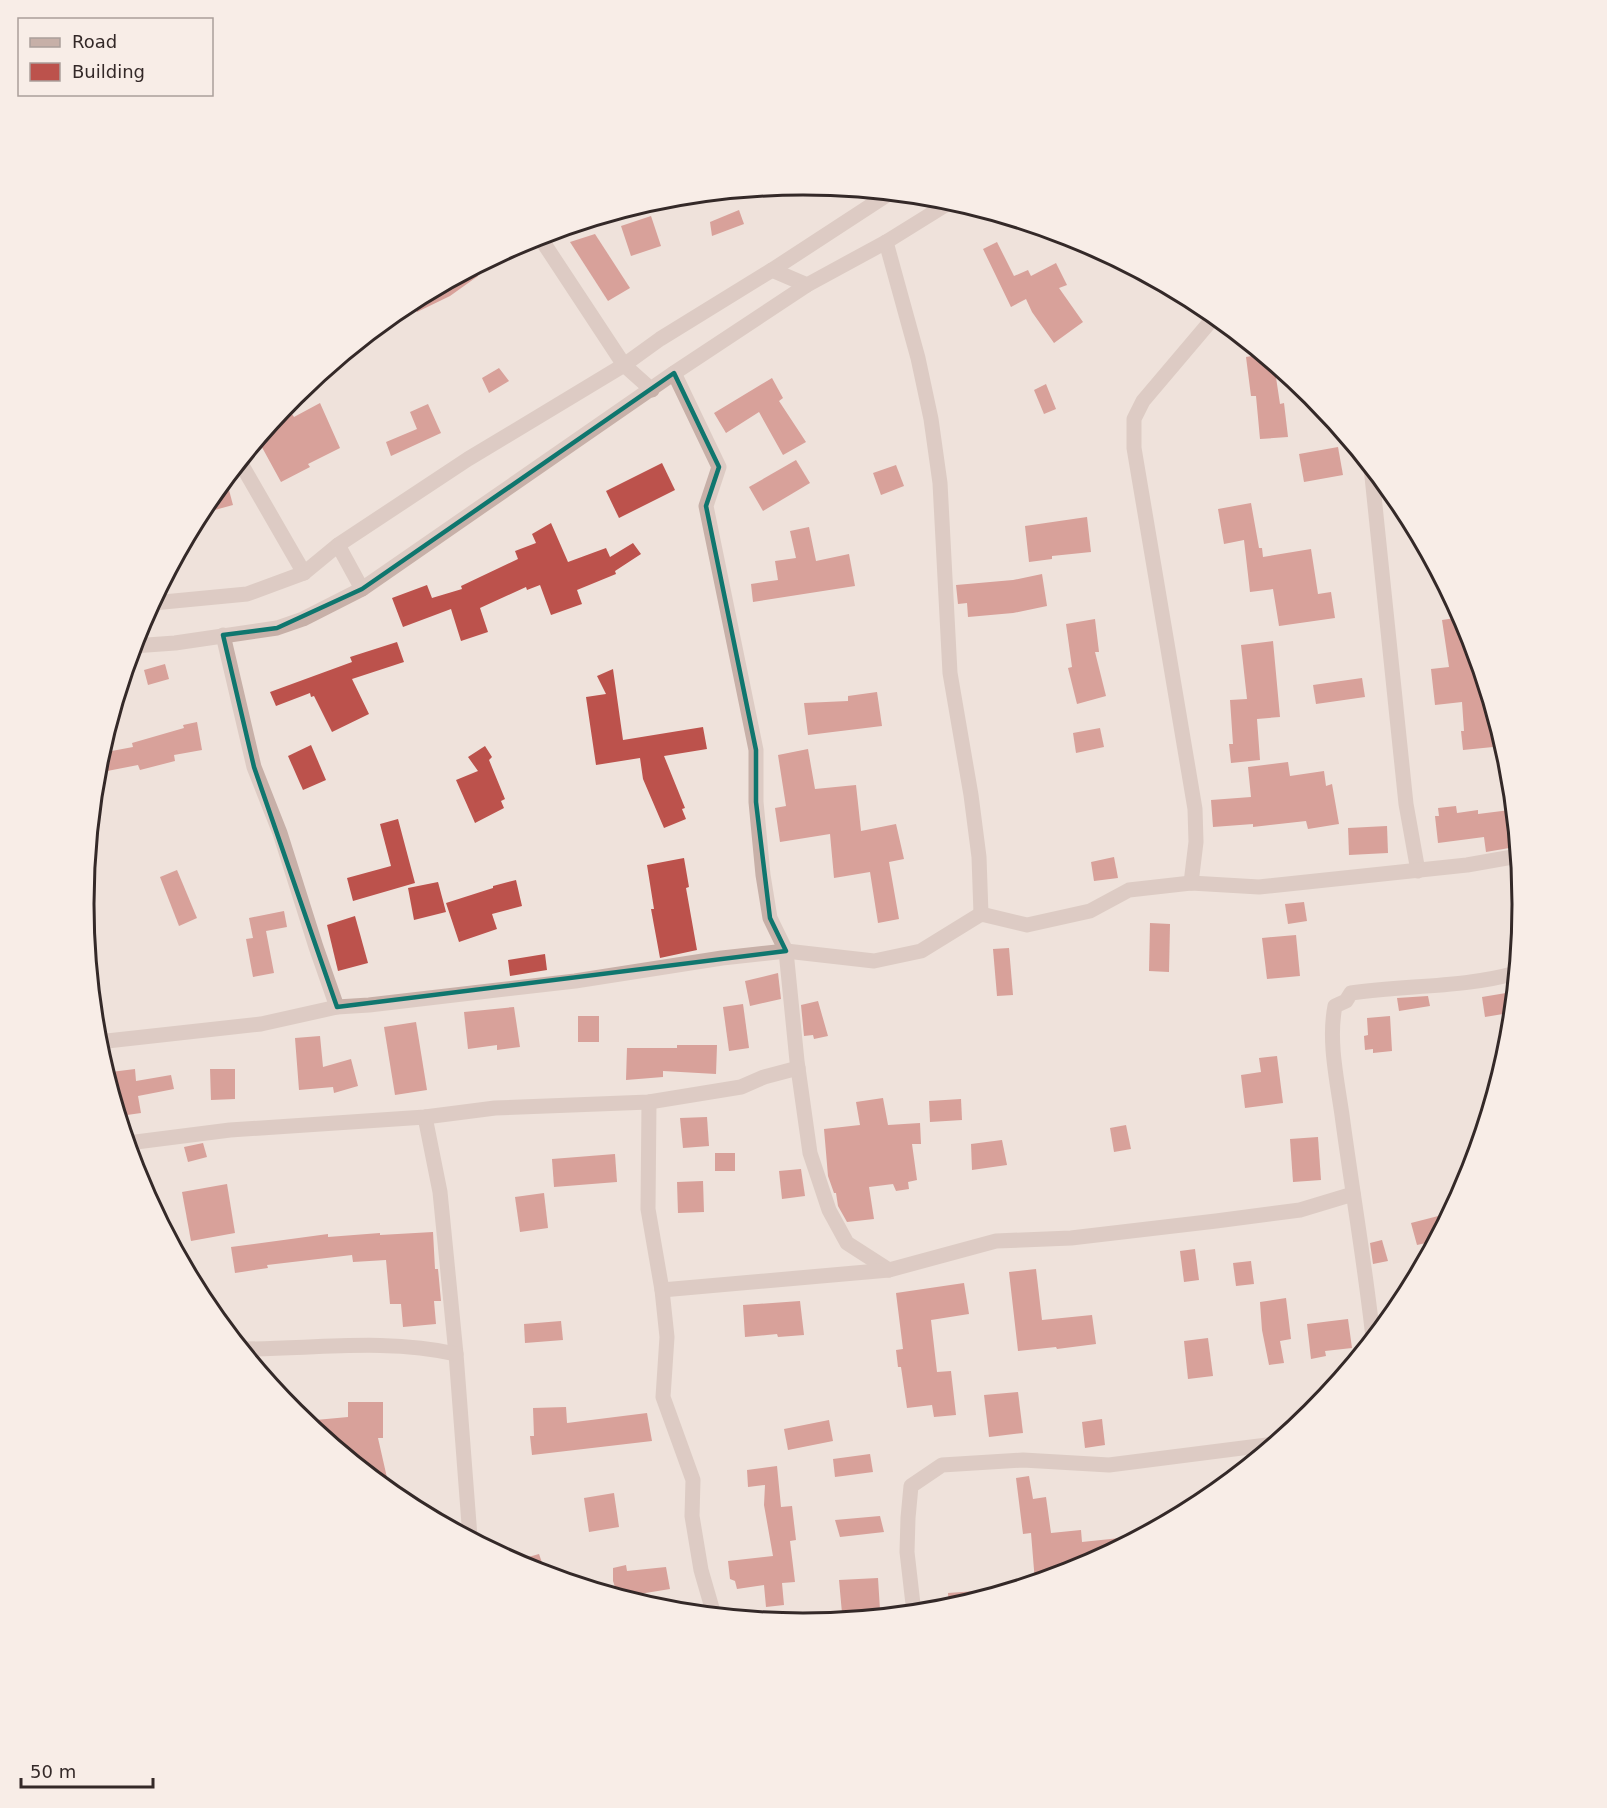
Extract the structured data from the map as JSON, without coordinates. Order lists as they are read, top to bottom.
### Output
{
  "legend": ["Road", "Building"],
  "scale_bar": "50 m"
}
